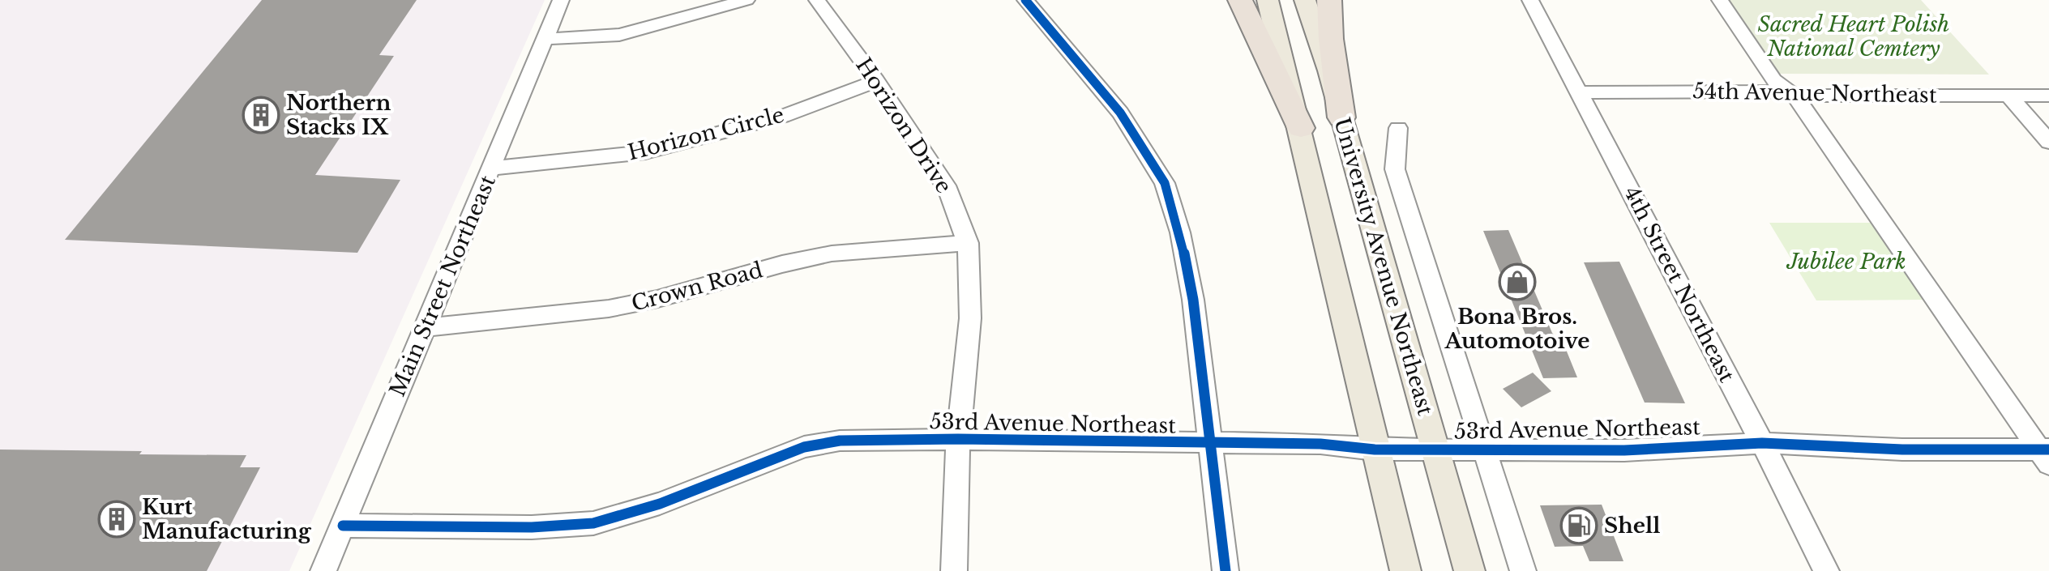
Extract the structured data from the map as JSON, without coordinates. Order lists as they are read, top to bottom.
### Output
{
  "streets": {
    "main road": ["University Avenue Northeast"],
    "street": [
      "54th Avenue Northeast",
      "Horizon Drive",
      "Horizon Circle",
      "4th Street Northeast",
      "Main Street Northeast",
      "Crown Road",
      "53rd Avenue Northeast"
    ]
  },
  "crossings": [
    ["54th Avenue Northeast", "4th Street Northeast"],
    ["Horizon Drive", "Horizon Circle"],
    ["Horizon Drive", "Crown Road"],
    ["Horizon Drive", "53rd Avenue Northeast"],
    ["Horizon Circle", "Main Street Northeast"],
    ["University Avenue Northeast", "53rd Avenue Northeast"],
    ["4th Street Northeast", "53rd Avenue Northeast"],
    ["Main Street Northeast", "Crown Road"],
    ["Main Street Northeast", "53rd Avenue Northeast"]
  ],
  "parks": ["Sacred Heart Polish National Cemtery", "Jubilee Park"],
  "places": {
    "building": ["Northern Stacks IX", "Kurt Manufacturing"],
    "shop": ["Bona Bros. Automotoive"],
    "fuel station": ["Shell"]
  }
}
